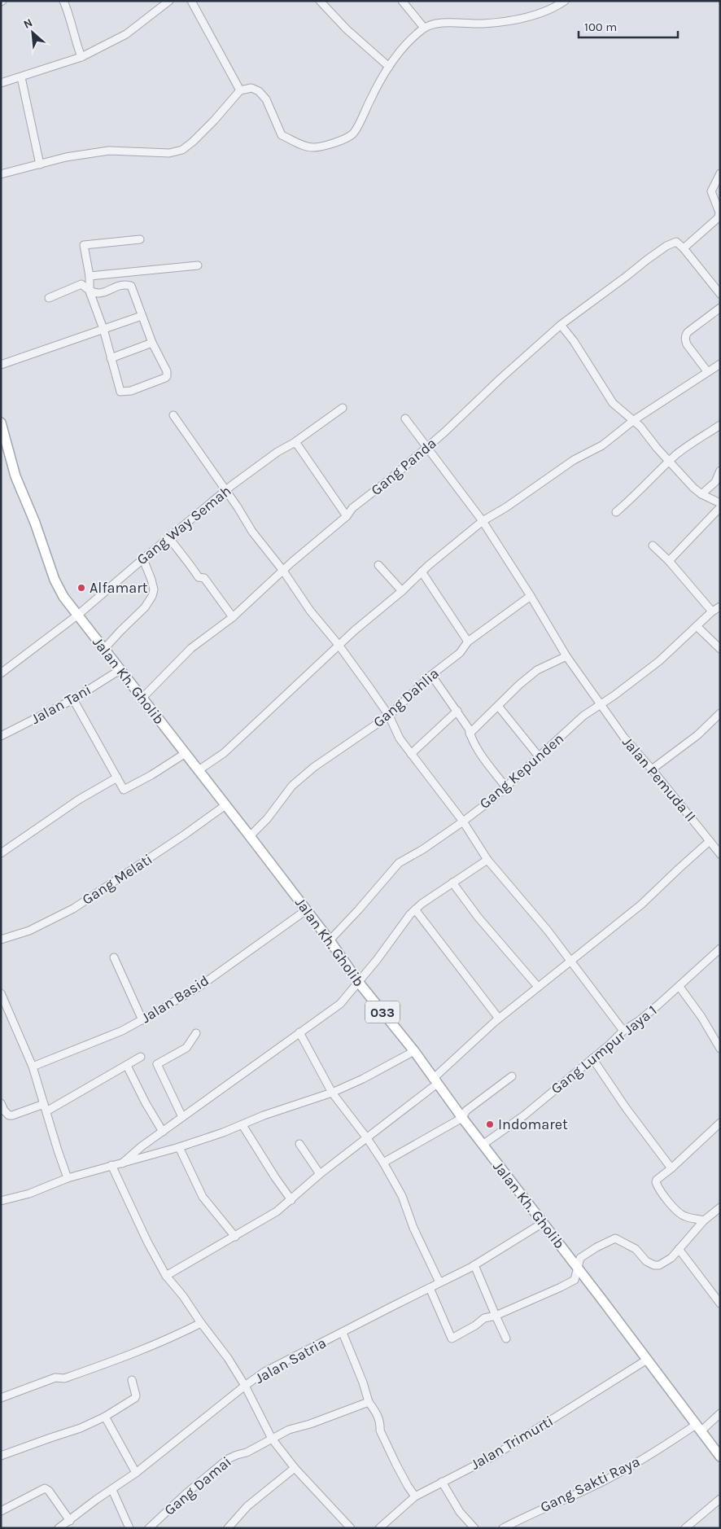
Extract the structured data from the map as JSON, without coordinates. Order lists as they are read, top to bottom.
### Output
{
  "streets": {
    "main road": ["Jalan Kh. Gholib", "033"],
    "street": [
      "Gang Panda",
      "Gang Way Semah",
      "Gang Dahlia",
      "Jalan Tani",
      "Gang Kepunden",
      "Jalan Pemuda II",
      "Gang Melati",
      "Jalan Basid",
      "Gang Lumpur Jaya 1",
      "Jalan Satria",
      "Jalan Trimurti",
      "Gang Sakti Raya",
      "Gang Damai"
    ]
  },
  "crossings": [
    ["Gang Panda", "Jalan Kh. Gholib"],
    ["Gang Panda", "Jalan Pemuda II"],
    ["Gang Way Semah", "Jalan Kh. Gholib"],
    ["Jalan Kh. Gholib", "Gang Dahlia"],
    ["Jalan Kh. Gholib", "Jalan Tani"],
    ["Jalan Kh. Gholib", "Gang Kepunden"],
    ["Jalan Kh. Gholib", "Gang Melati"],
    ["Jalan Kh. Gholib", "Jalan Basid"],
    ["Jalan Kh. Gholib", "Gang Lumpur Jaya 1"],
    ["Jalan Kh. Gholib", "Jalan Satria"],
    ["Jalan Kh. Gholib", "Jalan Trimurti"],
    ["Jalan Kh. Gholib", "Gang Sakti Raya"],
    ["Gang Dahlia", "Jalan Pemuda II"],
    ["Gang Kepunden", "Jalan Pemuda II"]
  ],
  "places": ["Alfamart", "Indomaret"],
  "scale_bar": "100 m",
  "north": "top left"
}
